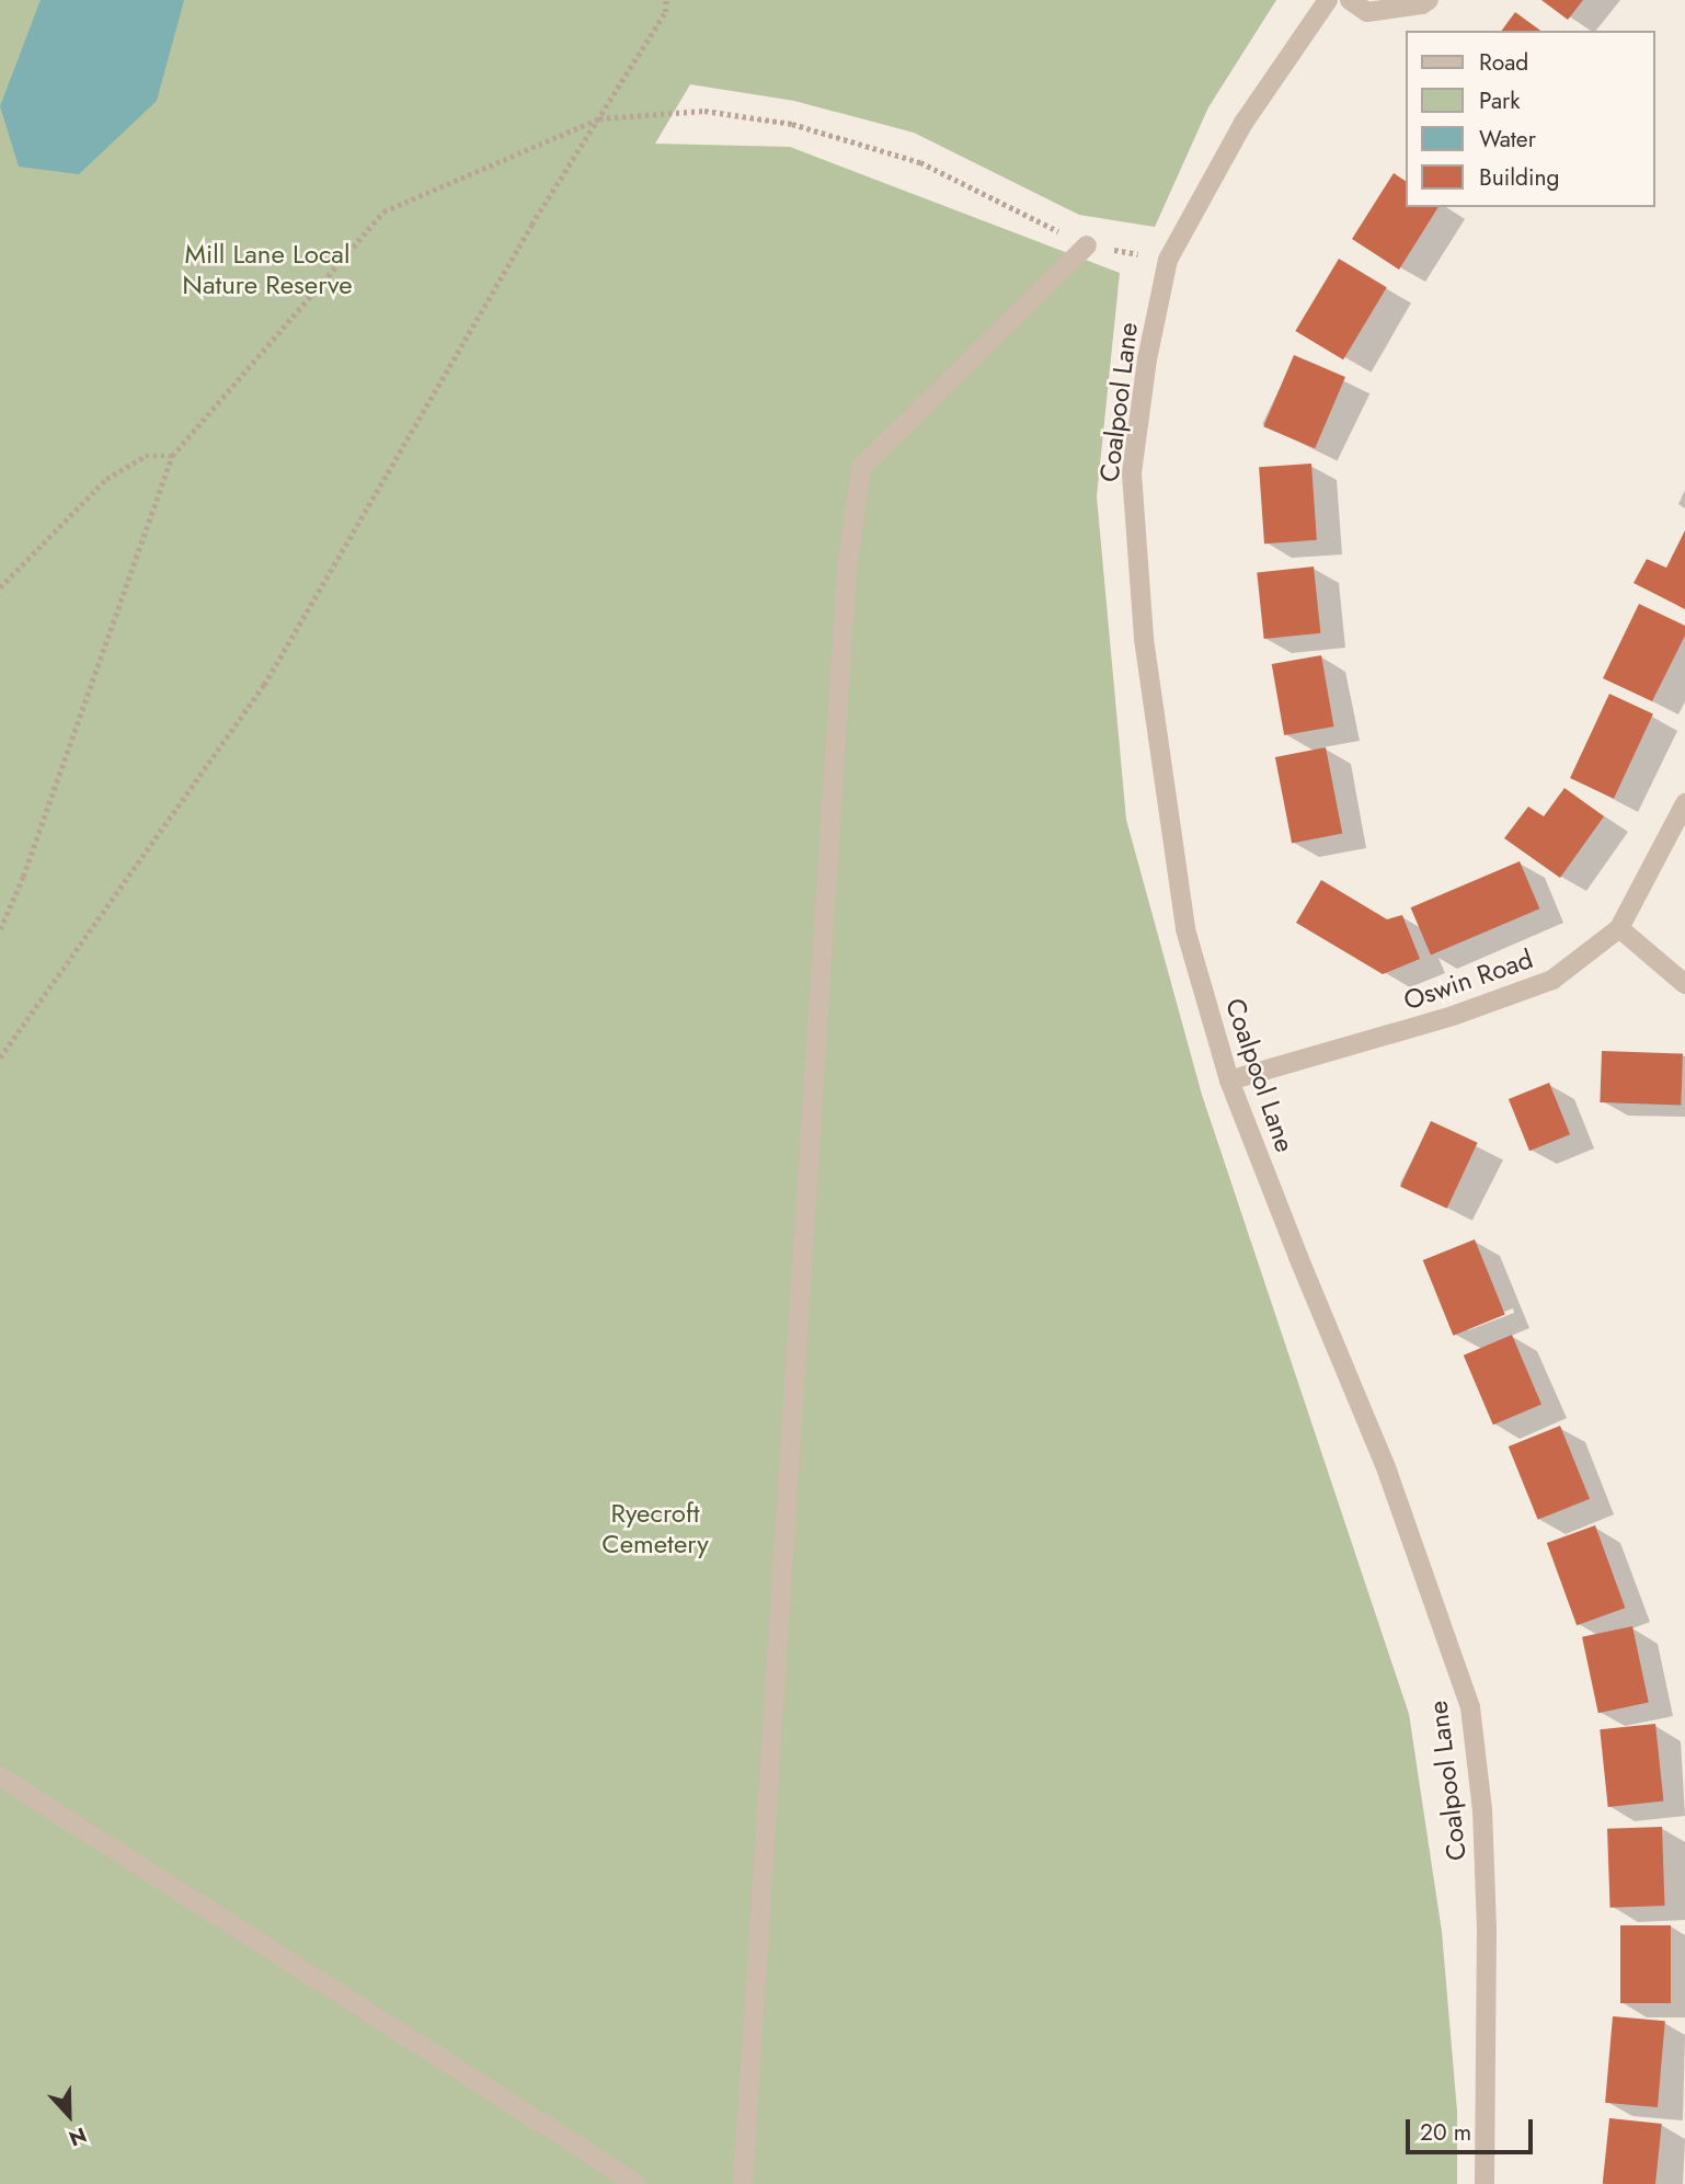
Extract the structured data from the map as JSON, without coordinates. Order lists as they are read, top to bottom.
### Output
{
  "streets": {
    "street": ["Coalpool Lane", "Oswin Road"]
  },
  "crossings": [
    ["Coalpool Lane", "Oswin Road"]
  ],
  "parks": ["Mill Lane Local Nature Reserve", "Ryecroft Cemetery"],
  "legend": [
    "Road",
    "Park",
    "Water",
    "Building"
  ],
  "scale_bar": "20 m",
  "north": "bottom"
}
